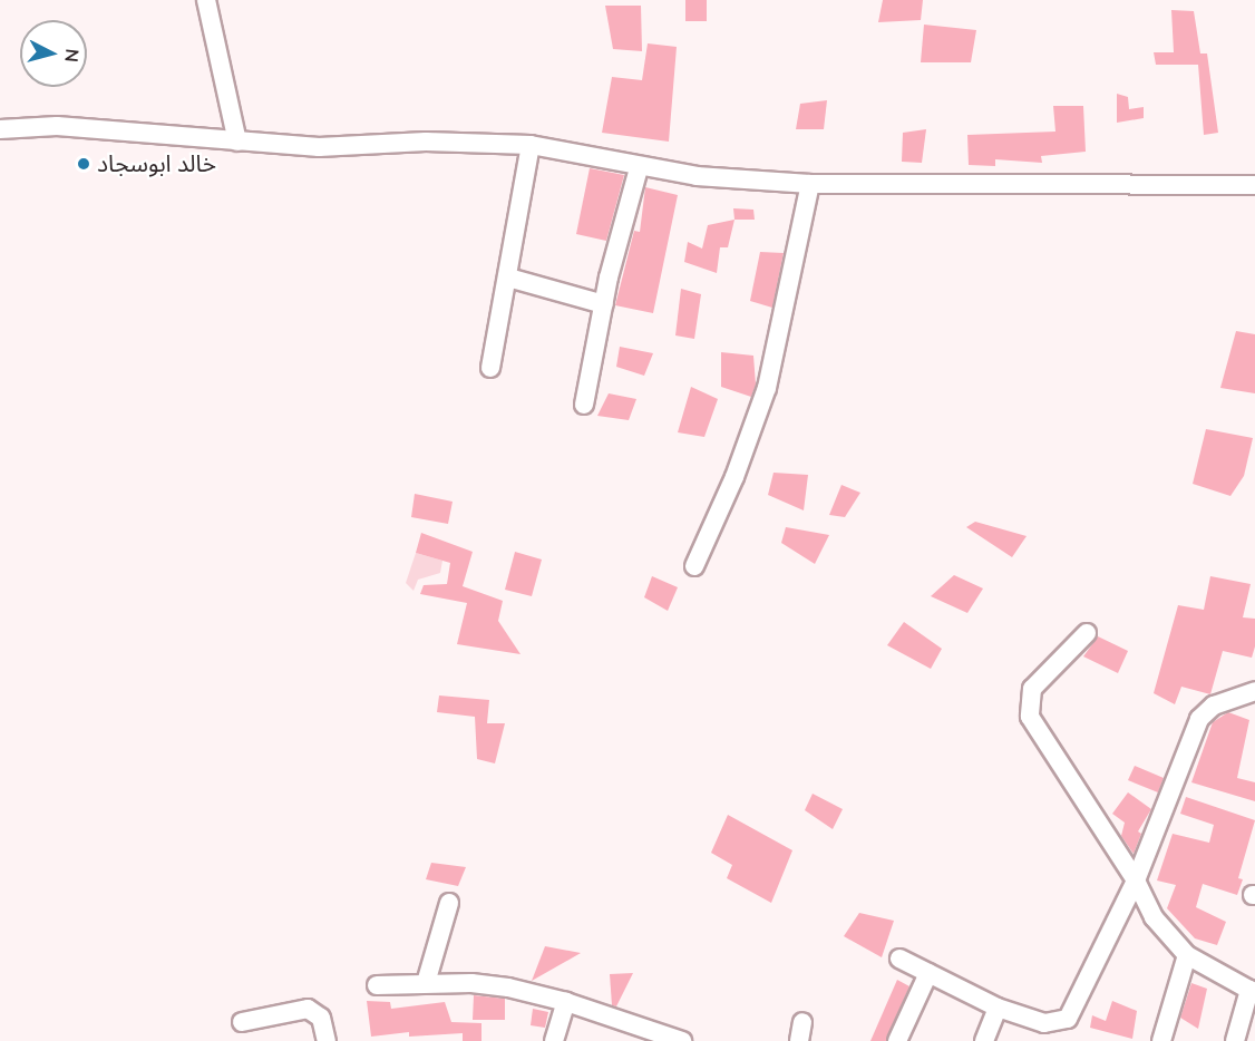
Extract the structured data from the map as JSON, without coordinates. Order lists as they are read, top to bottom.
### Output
{
  "places": ["خالد ابوسجاد"],
  "north": "right"
}
